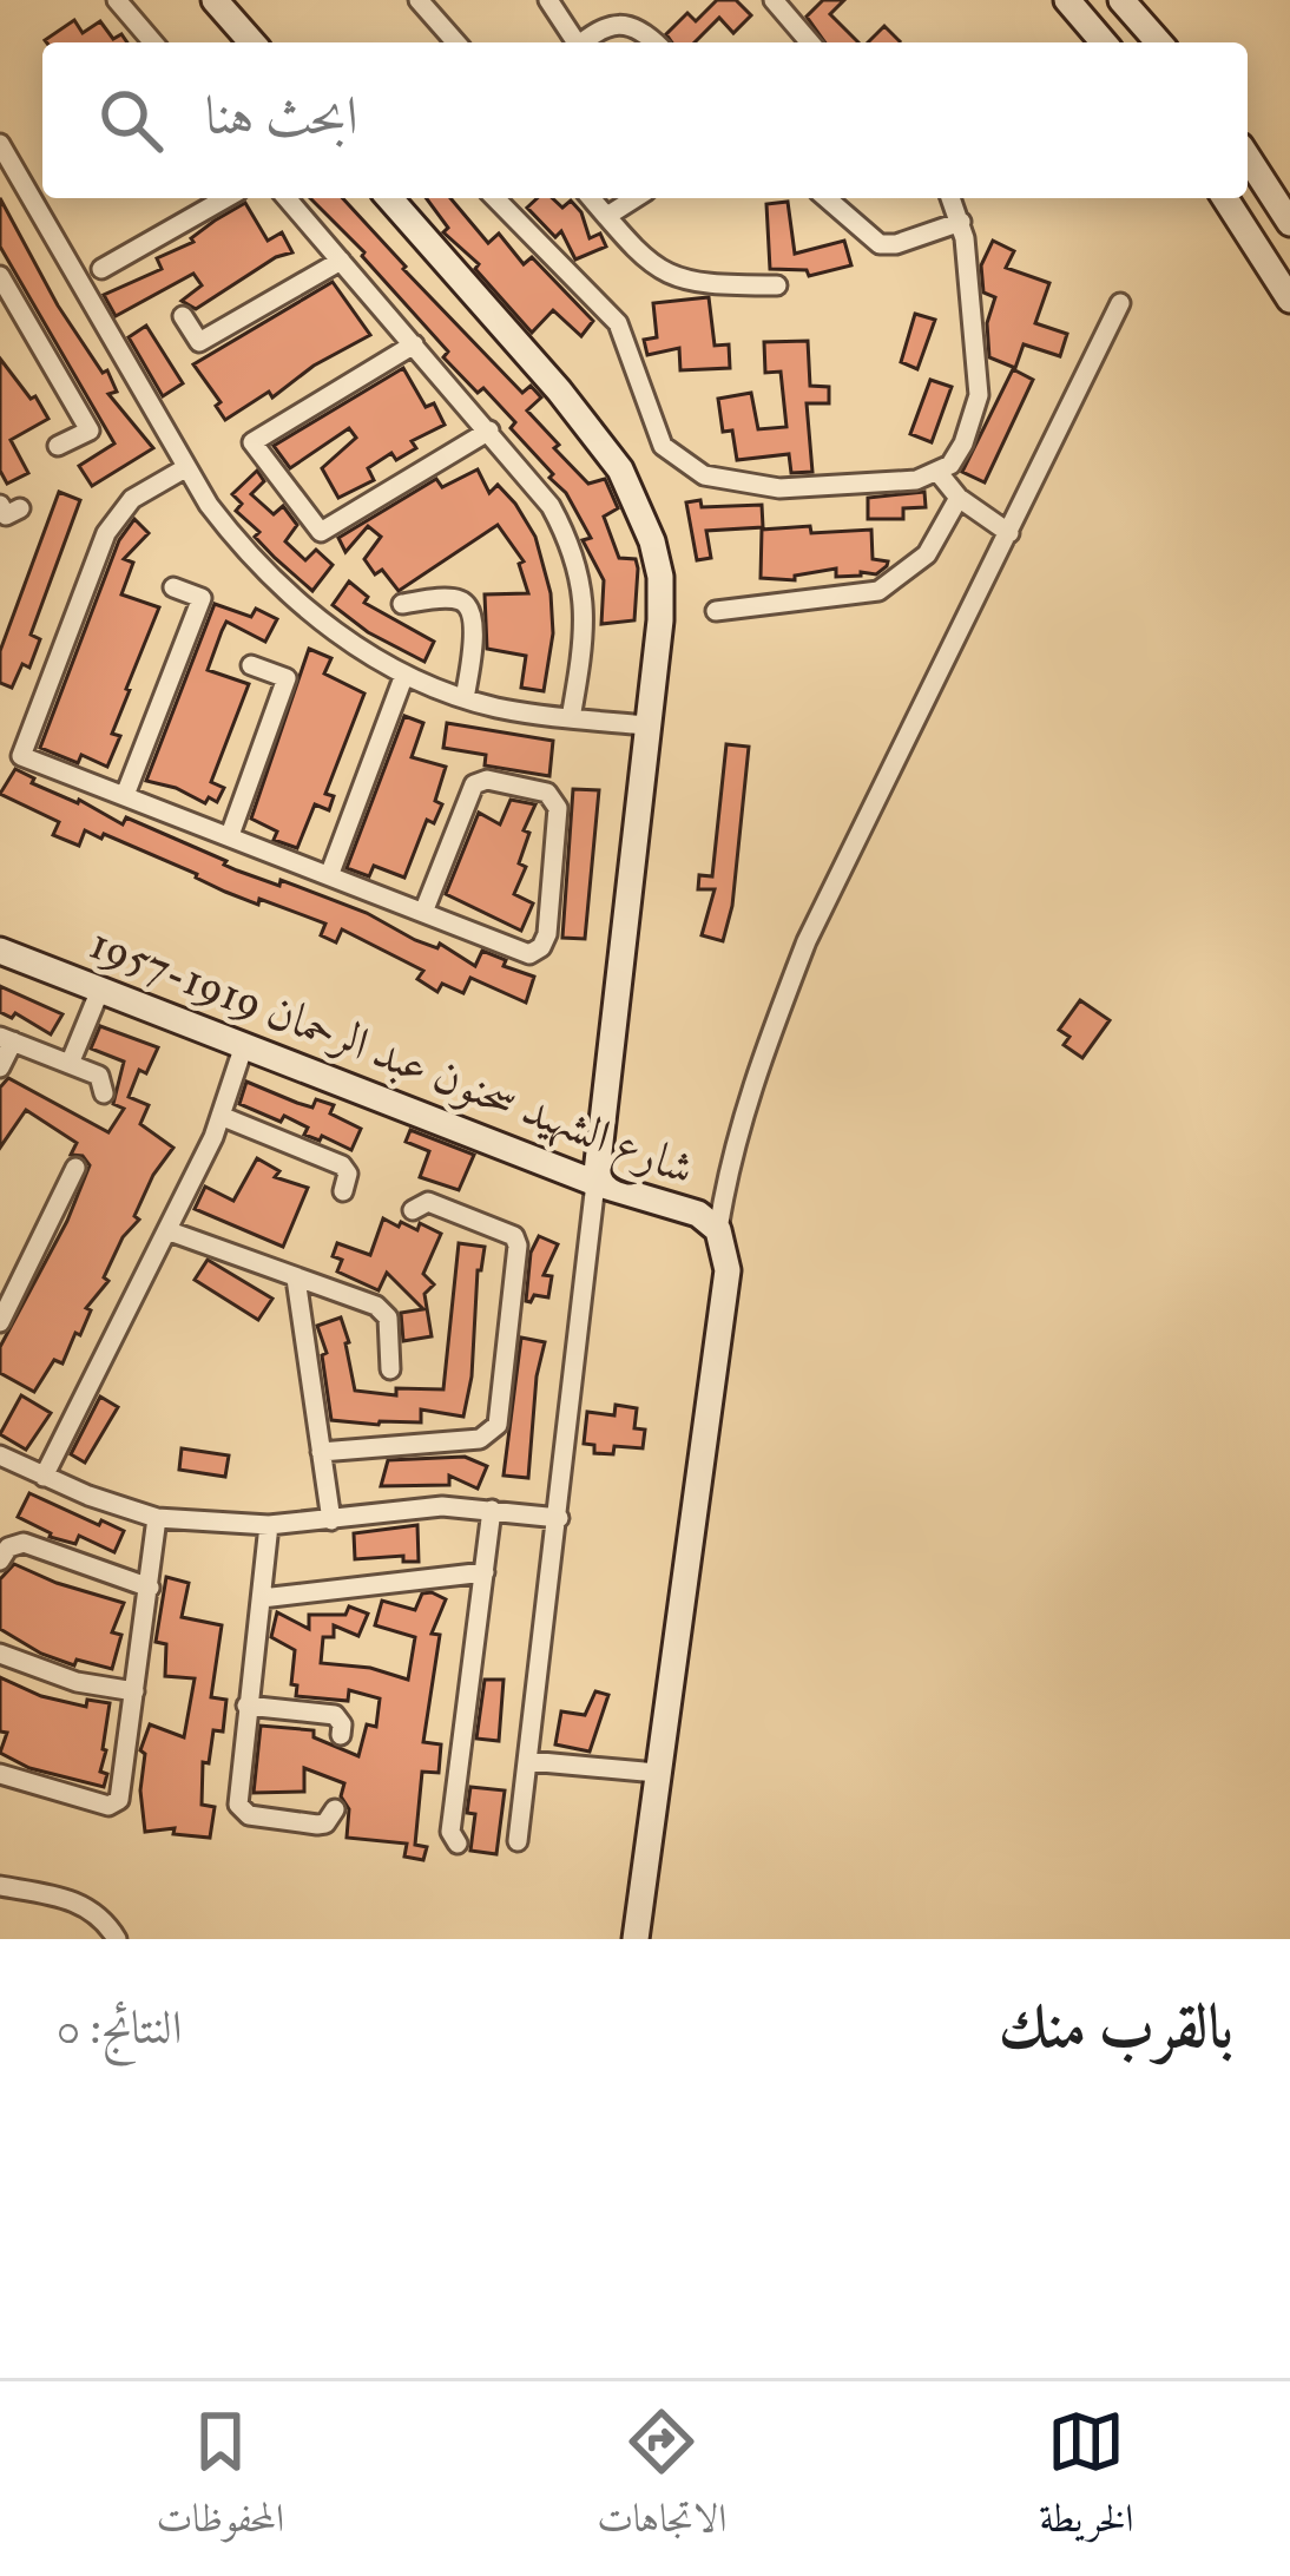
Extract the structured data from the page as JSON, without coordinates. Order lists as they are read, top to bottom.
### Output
{
  "streets": {
    "street": ["شارع الشهيد سحنون عبد الرحمان 1919-1957"]
  },
  "page": {
    "search": "ابحث هنا",
    "heading": ["بالقرب منك", "النتائج: 0"],
    "nav": ["الخريطة", "الاتجاهات", "المحفوظات"]
  }
}
